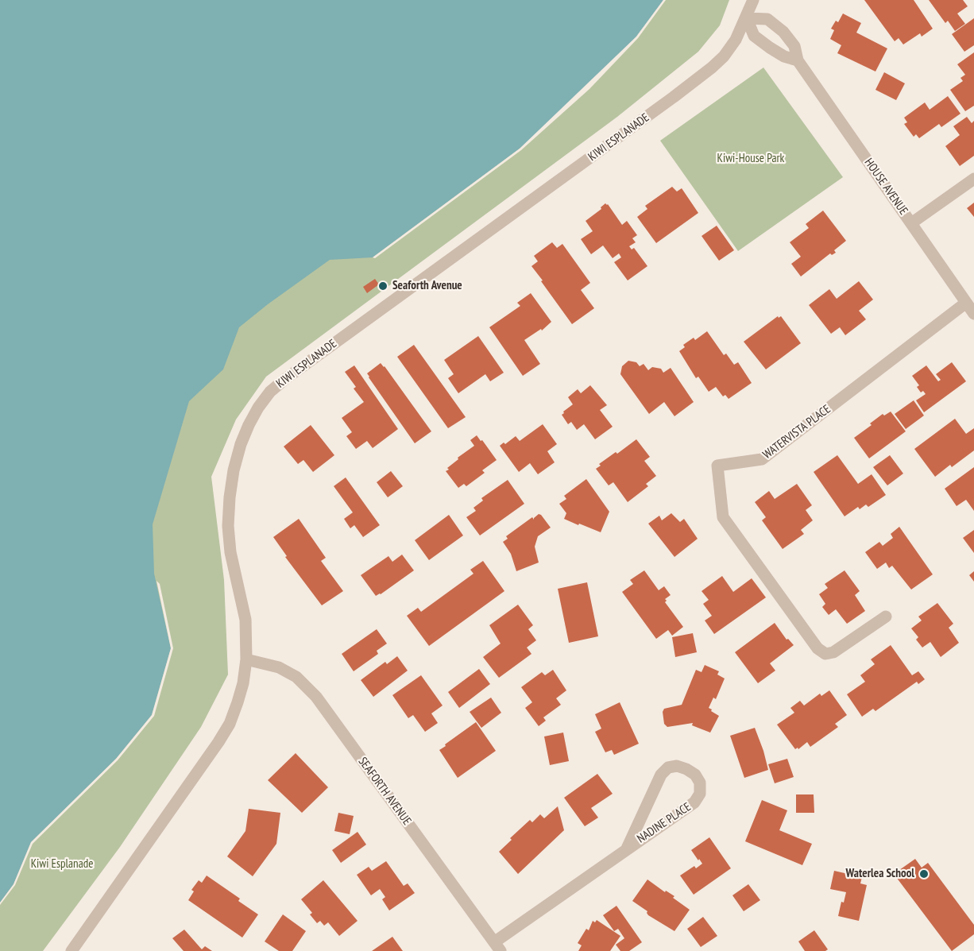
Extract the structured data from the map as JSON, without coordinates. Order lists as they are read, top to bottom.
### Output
{
  "streets": {
    "street": [
      "KIWI ESPLANADE",
      "HOUSE AVENUE",
      "WATERVISTA PLACE",
      "SEAFORTH AVENUE",
      "NADINE PLACE"
    ]
  },
  "crossings": [
    ["KIWI ESPLANADE", "HOUSE AVENUE"],
    ["KIWI ESPLANADE", "SEAFORTH AVENUE"],
    ["HOUSE AVENUE", "WATERVISTA PLACE"],
    ["SEAFORTH AVENUE", "NADINE PLACE"]
  ],
  "parks": ["Kiwi-House Park", "Kiwi Esplanade"],
  "places": ["Seaforth Avenue", "Waterlea School"]
}
